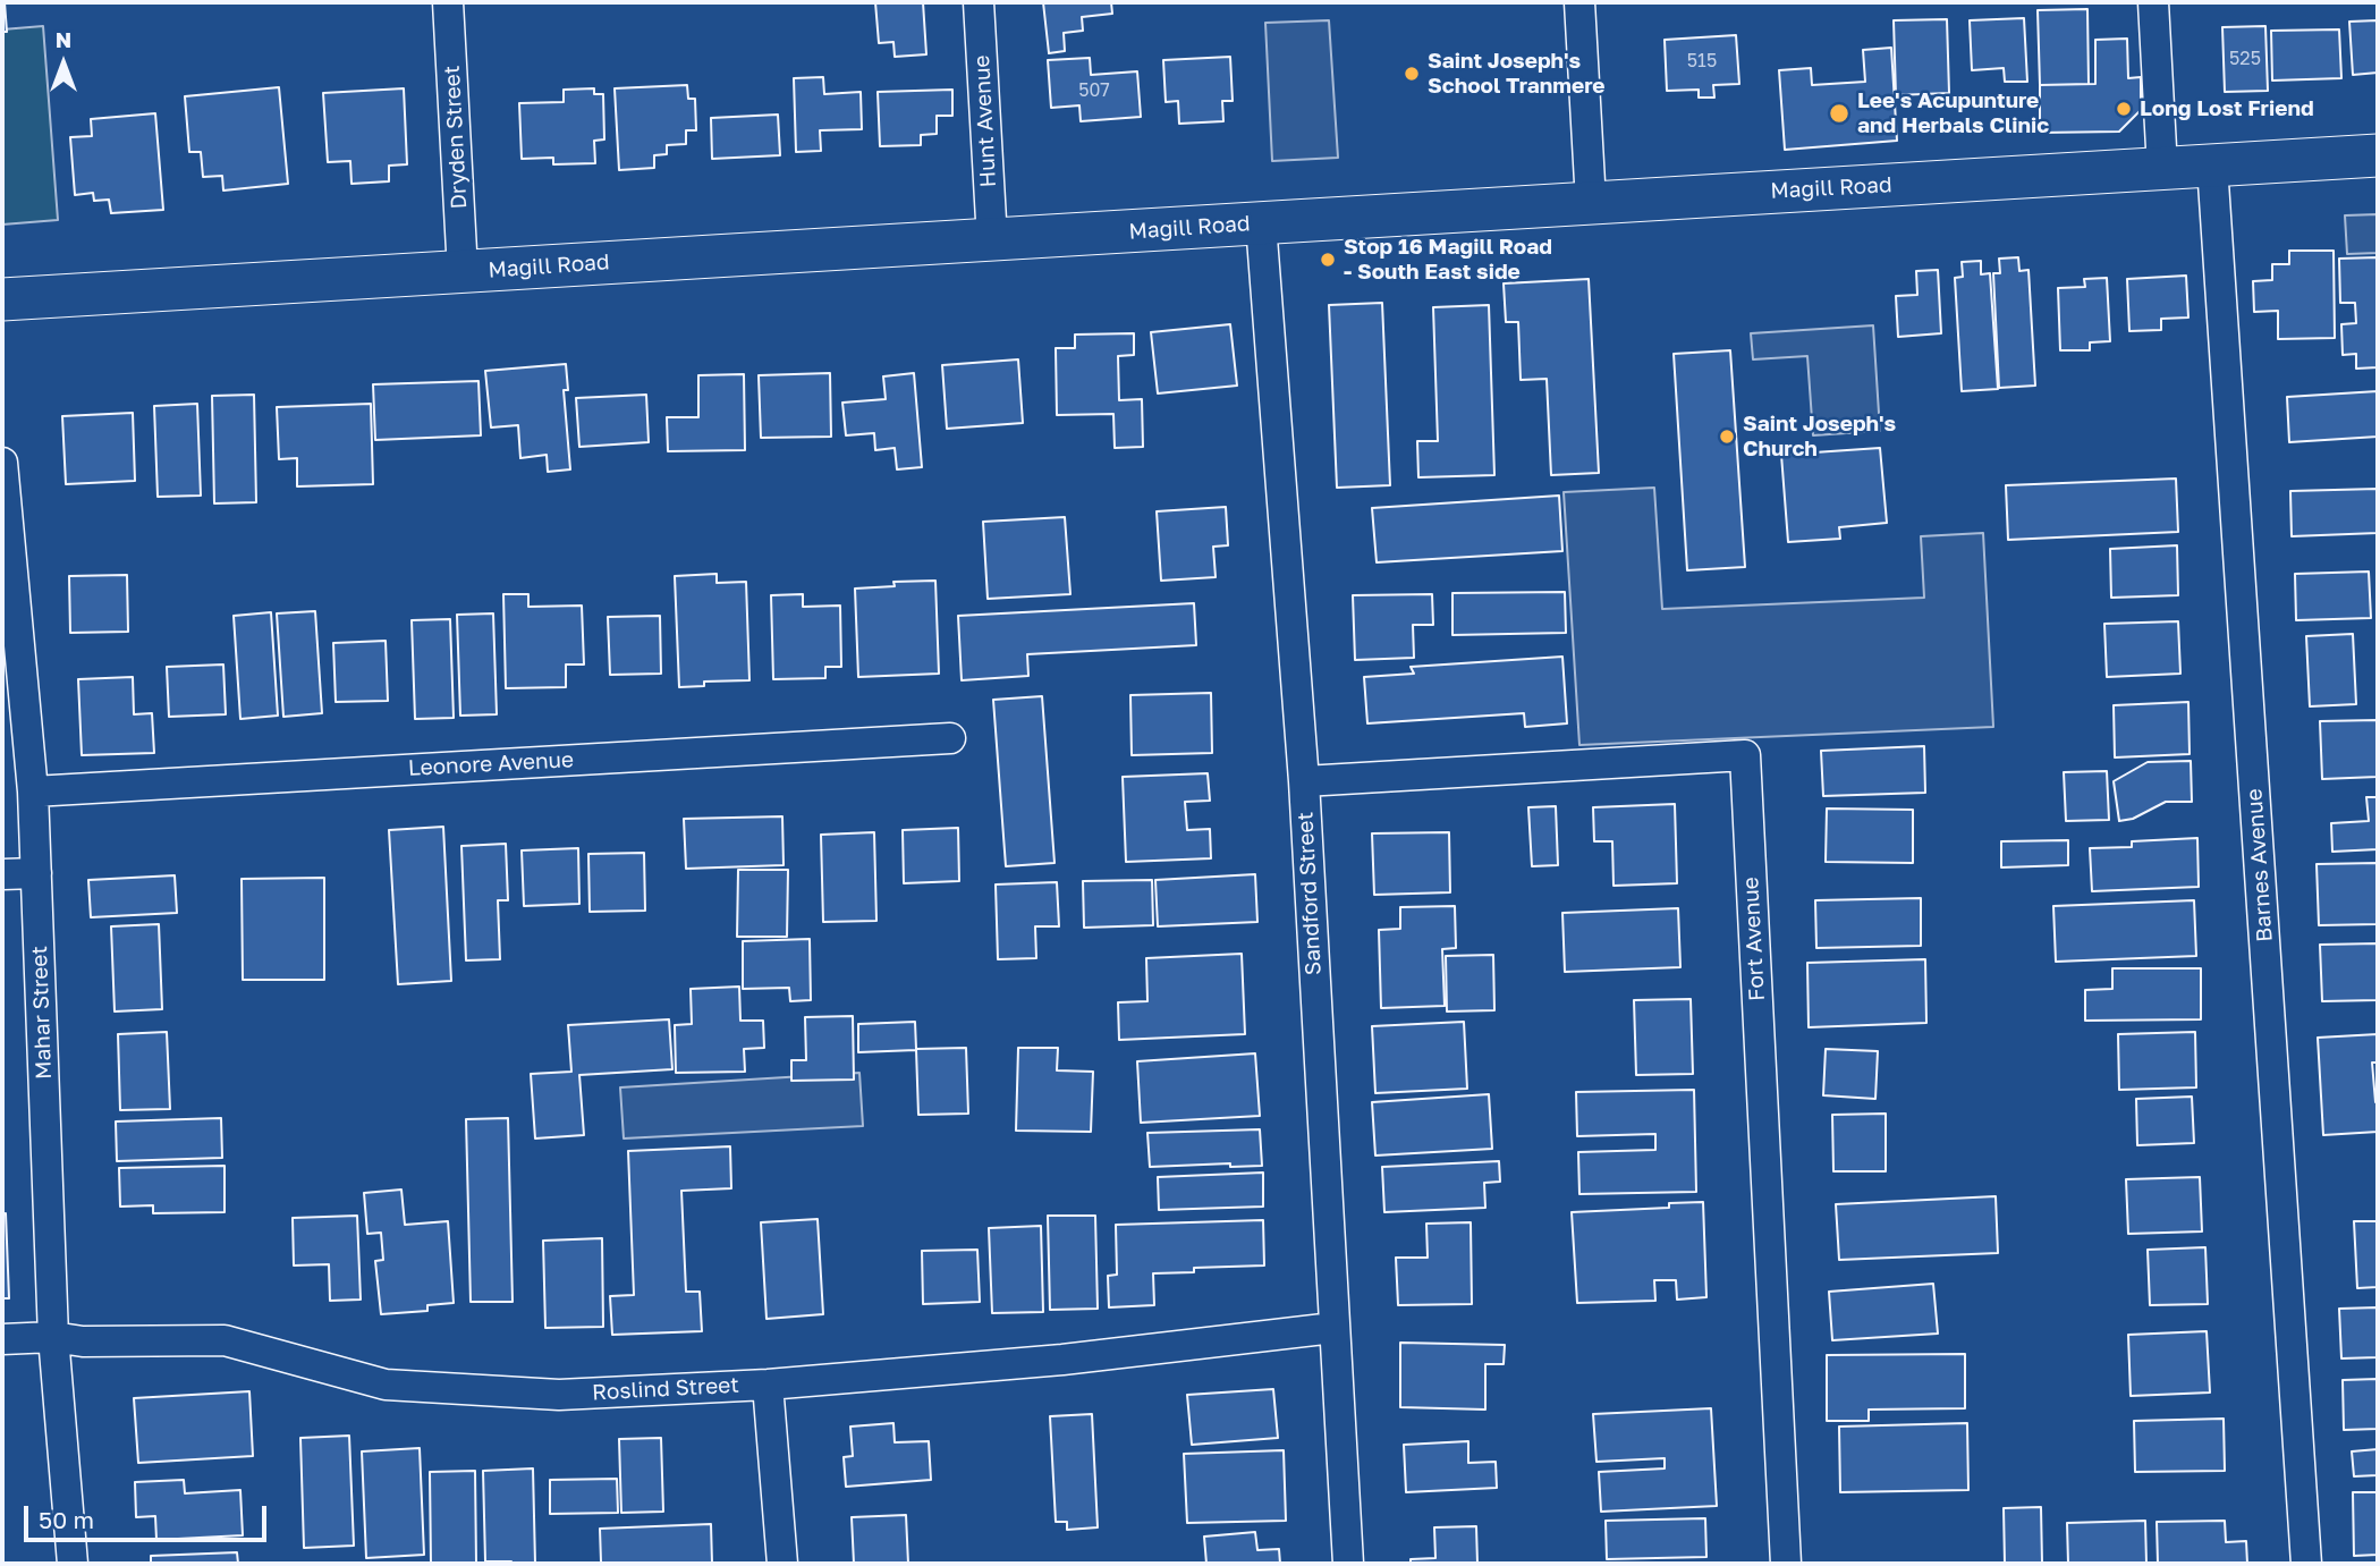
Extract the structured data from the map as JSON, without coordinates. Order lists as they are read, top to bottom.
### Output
{
  "streets": {
    "main road": ["Magill Road"],
    "street": [
      "Hunt Avenue",
      "Dryden Street",
      "Leonore Avenue",
      "Barnes Avenue",
      "Sandford Street",
      "Fort Avenue",
      "Mahar Street",
      "Roslind Street"
    ]
  },
  "crossings": [
    ["Hunt Avenue", "Magill Road"],
    ["Dryden Street", "Magill Road"],
    ["Magill Road", "Barnes Avenue"],
    ["Magill Road", "Sandford Street"],
    ["Leonore Avenue", "Mahar Street"],
    ["Sandford Street", "Fort Avenue"],
    ["Sandford Street", "Roslind Street"],
    ["Mahar Street", "Roslind Street"]
  ],
  "places": [
    "Saint Joseph's School Tranmere",
    "Long Lost Friend",
    "Lee's Acupunture and Herbals Clinic",
    "Stop 16 Magill Road - South East side",
    "Saint Joseph's Church"
  ],
  "house_numbers": ["525", "515", "507"],
  "scale_bar": "50 m",
  "north": "top"
}
